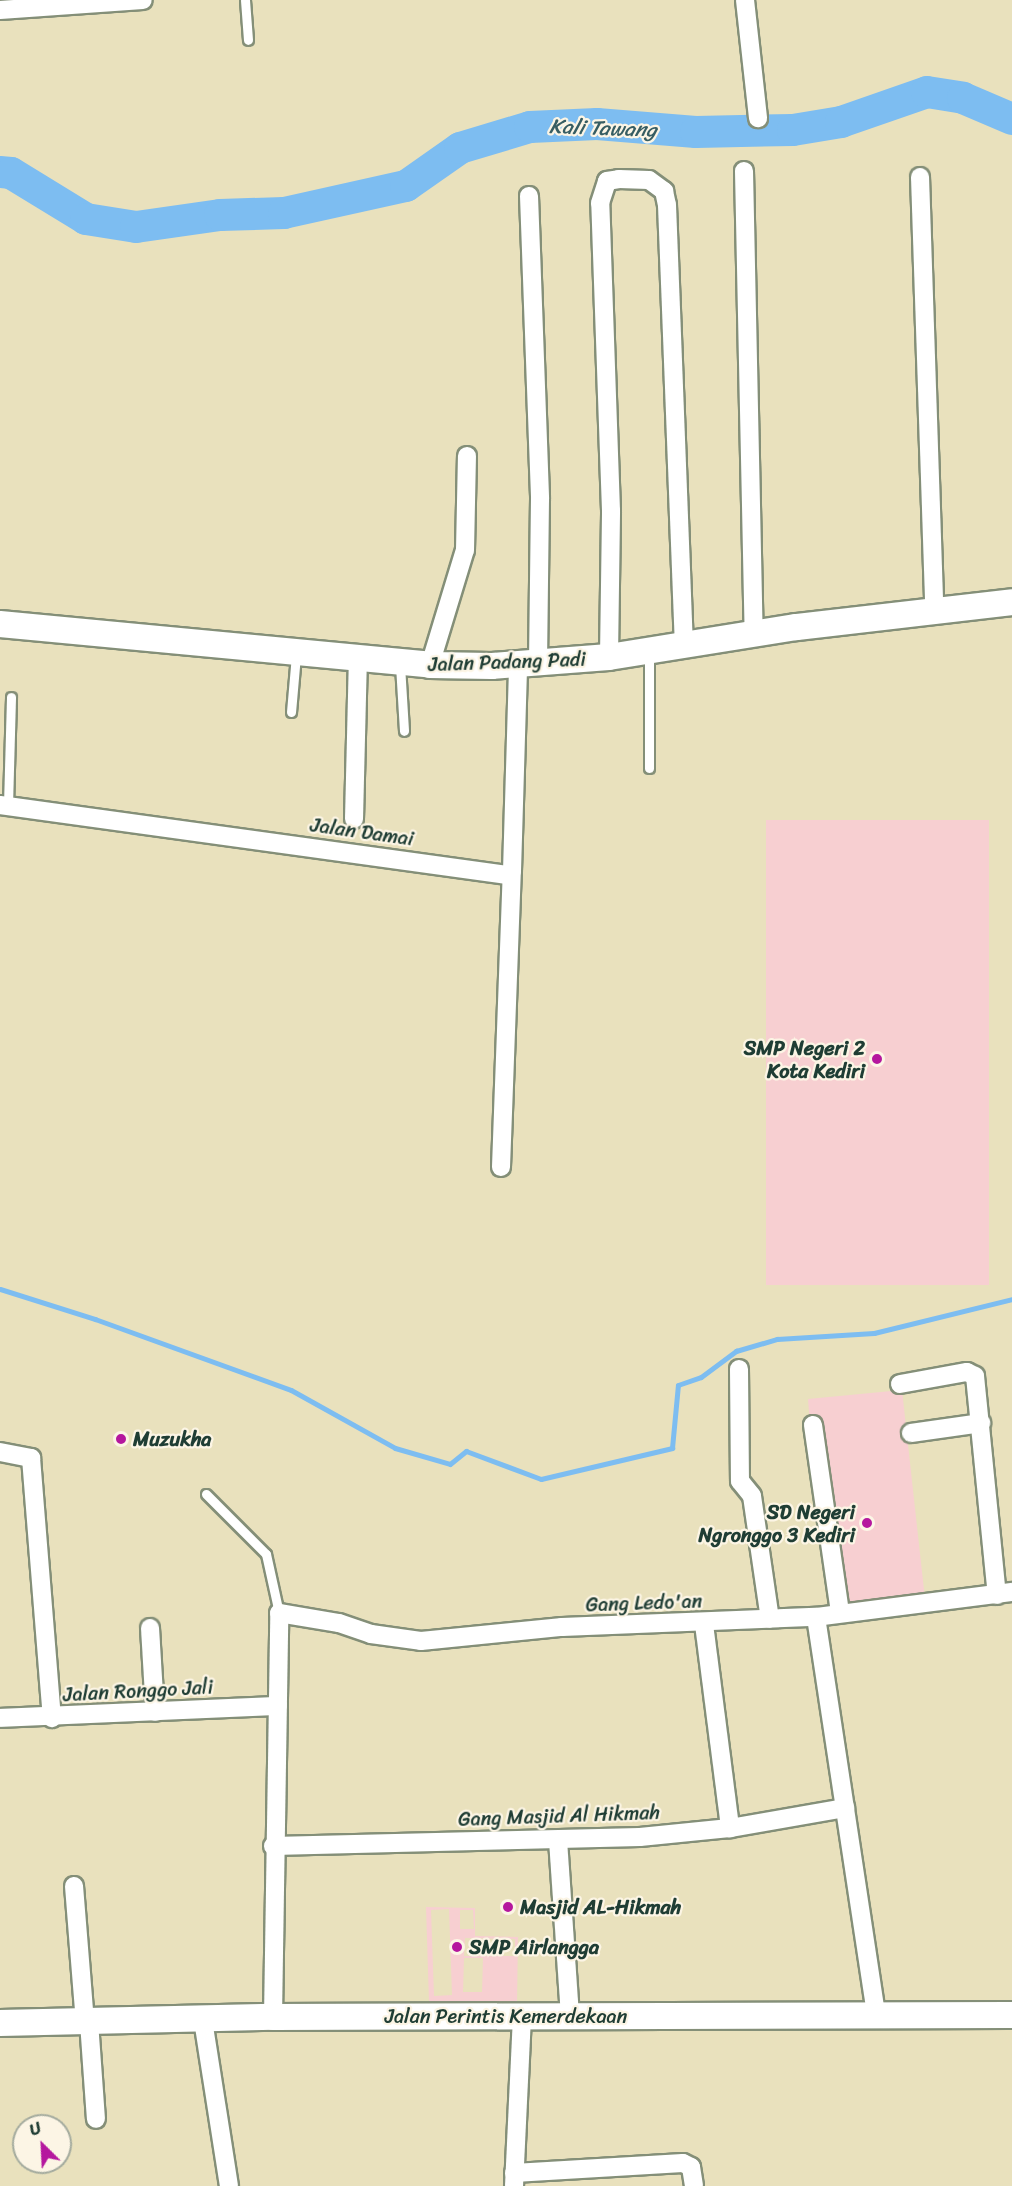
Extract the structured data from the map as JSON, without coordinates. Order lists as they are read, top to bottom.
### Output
{
  "streets": {
    "main road": ["Jalan Padang Padi", "Jalan Perintis Kemerdekaan"],
    "street": [
      "Jalan Damai",
      "Gang Ledo'an",
      "Jalan Ronggo Jali",
      "Gang Masjid Al Hikmah"
    ]
  },
  "water": ["Kali Tawang"],
  "places": [
    "SMP Negeri 2 Kota Kediri",
    "Muzukha",
    "SD Negeri Ngronggo 3 Kediri",
    "Masjid AL-Hikmah",
    "SMP Airlangga"
  ],
  "north": "top left"
}
